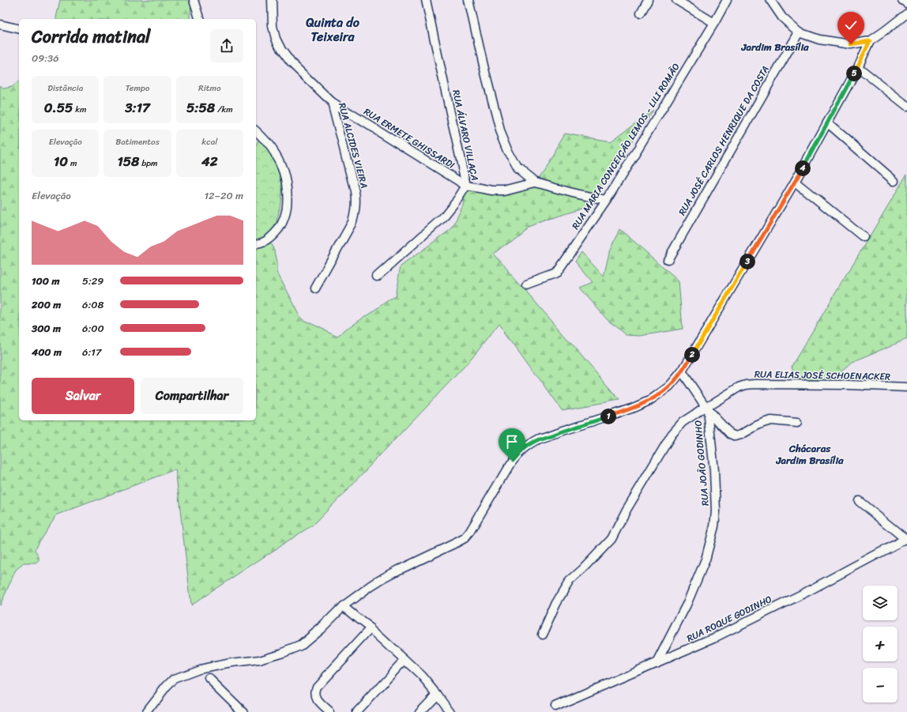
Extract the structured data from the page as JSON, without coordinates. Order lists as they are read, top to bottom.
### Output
{
  "streets": {
    "street": [
      "RUA ÁLVARO VILLAÇA",
      "RUA ERMETE GHISSARDI",
      "RUA JOSÉ CARLOS HENRIQUE DA COSTA",
      "RUA ALCIDES VIEIRA",
      "RUA MARIA CONCEIÇÃO LEMOS - LILI ROMÃO",
      "RUA ELIAS JOSÉ SCHOENACKER",
      "RUA JOÃO GODINHO",
      "RUA ROQUE GODINHO"
    ]
  },
  "crossings": [
    ["RUA ÁLVARO VILLAÇA", "RUA ERMETE GHISSARDI"],
    ["RUA ERMETE GHISSARDI", "RUA ALCIDES VIEIRA"],
    ["RUA ERMETE GHISSARDI", "RUA MARIA CONCEIÇÃO LEMOS - LILI ROMÃO"],
    ["RUA ELIAS JOSÉ SCHOENACKER", "RUA JOÃO GODINHO"],
    ["RUA JOÃO GODINHO", "RUA ROQUE GODINHO"]
  ],
  "districts": ["Quinta do Teixeira", "Jardim Brasília", "Chácaras Jardim Brasília"],
  "page": {
    "heading": ["Corrida matinal", "09:36"],
    "pins": [
      "5",
      "4",
      "3",
      "2",
      "1"
    ],
    "stats": [
      ["Distância", "0.55 km"],
      ["Tempo", "3:17"],
      ["Ritmo", "5:58 /km"],
      ["Elevação", "10 m"],
      ["Batimentos", "158 bpm"],
      ["kcal", "42"]
    ],
    "chart": ["Elevação", "12–20 m"],
    "list": [
      {
        "name": "100 m",
        "note": "5:29"
      },
      {
        "name": "200 m",
        "note": "6:08"
      },
      {
        "name": "300 m",
        "note": "6:00"
      },
      {
        "name": "400 m",
        "note": "6:17"
      }
    ],
    "buttons": ["Salvar", "Compartilhar"],
    "map_buttons": ["+", "−"]
  }
}
